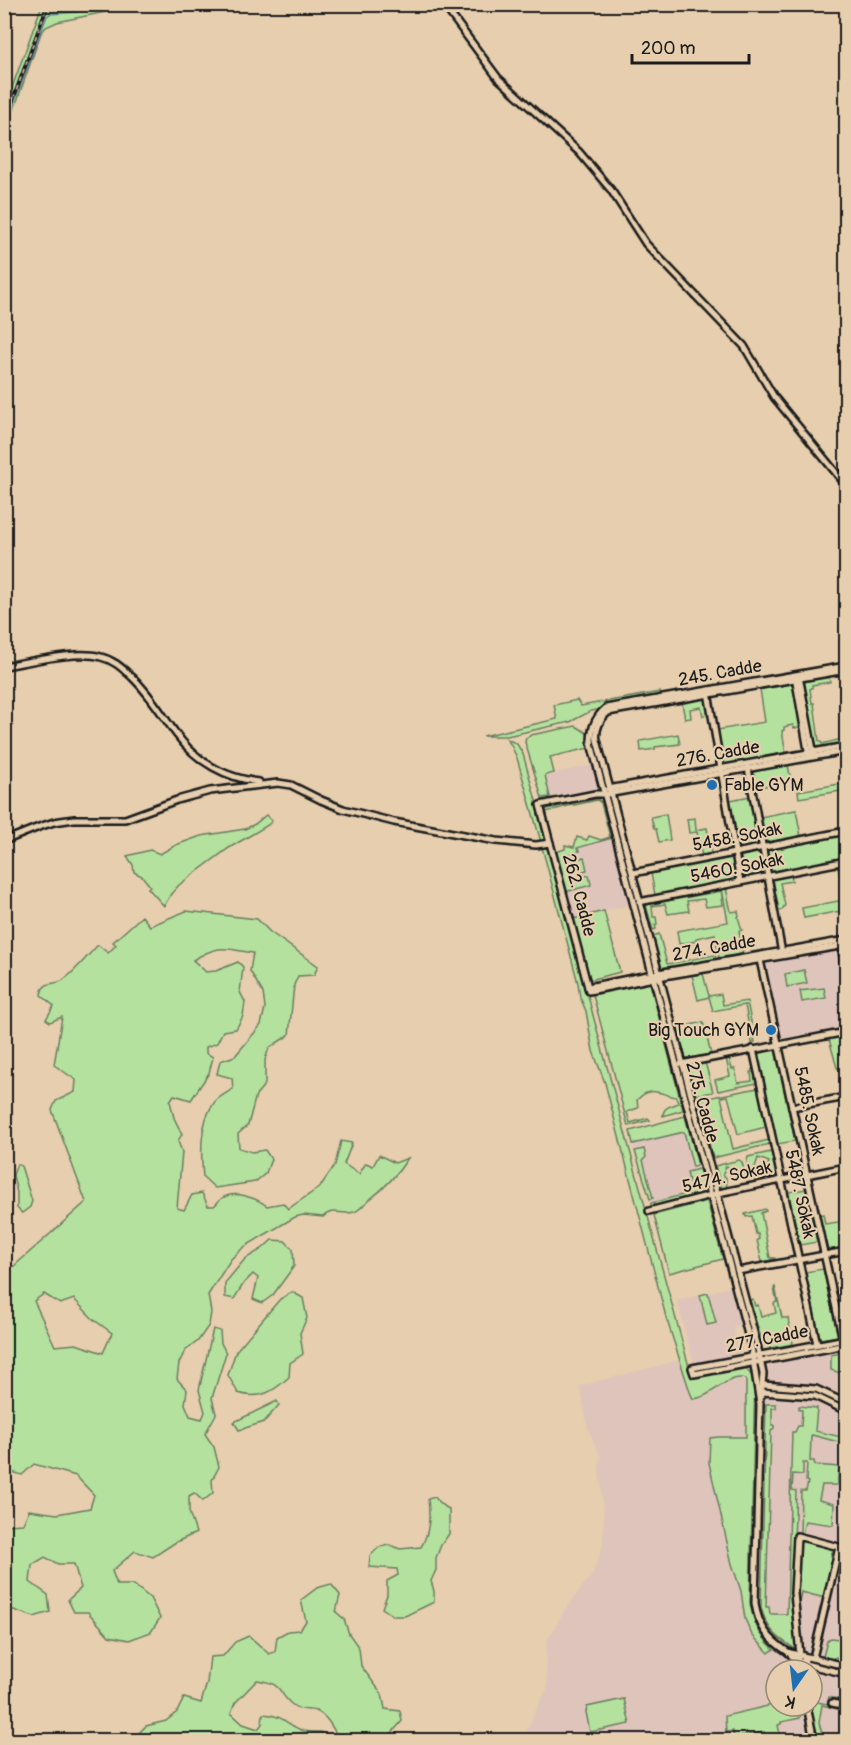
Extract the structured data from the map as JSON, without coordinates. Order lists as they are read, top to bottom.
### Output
{
  "streets": {
    "street": [
      "245. Cadde",
      "276. Cadde",
      "5458. Sokak",
      "5460. Sokak",
      "262. Cadde",
      "274. Cadde",
      "275. Cadde",
      "5485. Sokak",
      "5474. Sokak",
      "5487. Sokak",
      "277. Cadde"
    ]
  },
  "crossings": [
    ["245. Cadde", "275. Cadde"],
    ["276. Cadde", "262. Cadde"],
    ["276. Cadde", "275. Cadde"],
    ["5458. Sokak", "275. Cadde"],
    ["5460. Sokak", "275. Cadde"],
    ["262. Cadde", "274. Cadde"],
    ["274. Cadde", "275. Cadde"],
    ["274. Cadde", "5485. Sokak"],
    ["275. Cadde", "5474. Sokak"],
    ["275. Cadde", "277. Cadde"],
    ["5485. Sokak", "5474. Sokak"],
    ["5485. Sokak", "277. Cadde"],
    ["5474. Sokak", "5487. Sokak"],
    ["5487. Sokak", "277. Cadde"]
  ],
  "places": ["Fable GYM", "Big Touch GYM"],
  "scale_bar": "200 m",
  "north": "bottom"
}
